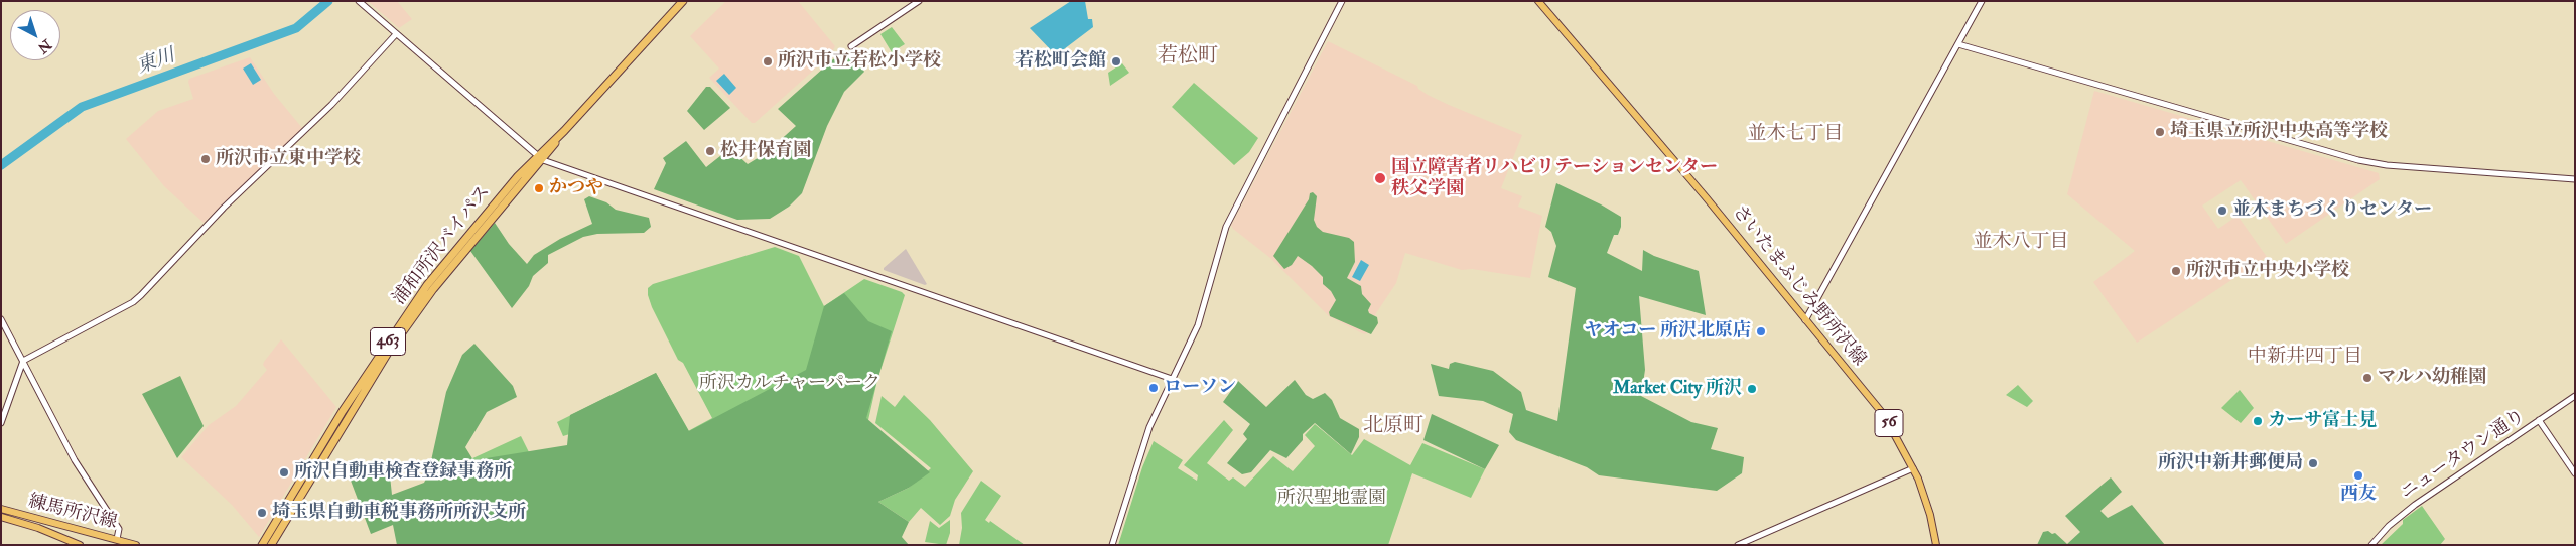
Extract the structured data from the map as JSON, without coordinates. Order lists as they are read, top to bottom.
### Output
{
  "streets": {
    "highway": ["浦和所沢バイパス", "463"],
    "main road": ["さいたまふじみ野所沢線", "56", "練馬所沢線"],
    "street": ["ニュータウン通り"]
  },
  "districts": [
    "若松町",
    "並木七丁目",
    "並木八丁目",
    "中新井四丁目",
    "北原町"
  ],
  "water": ["東川"],
  "parks": ["所沢カルチャーパーク", "所沢聖地霊園"],
  "places": [
    "所沢市立若松小学校",
    "若松町会館",
    "埼玉県立所沢中央高等学校",
    "松井保育園",
    "所沢市立東中学校",
    "国立障害者リハビリテーションセンター 秩父学園",
    "かつや",
    "並木まちづくりセンター",
    "所沢市立中央小学校",
    "ヤオコー 所沢北原店",
    "マルハ幼稚園",
    "ローソン",
    "Market City 所沢",
    "カーサ富士見",
    "所沢中新井郵便局",
    "所沢自動車検査登録事務所",
    "西友",
    "埼玉県自動車税事務所所沢支所"
  ],
  "north": "bottom right"
}
